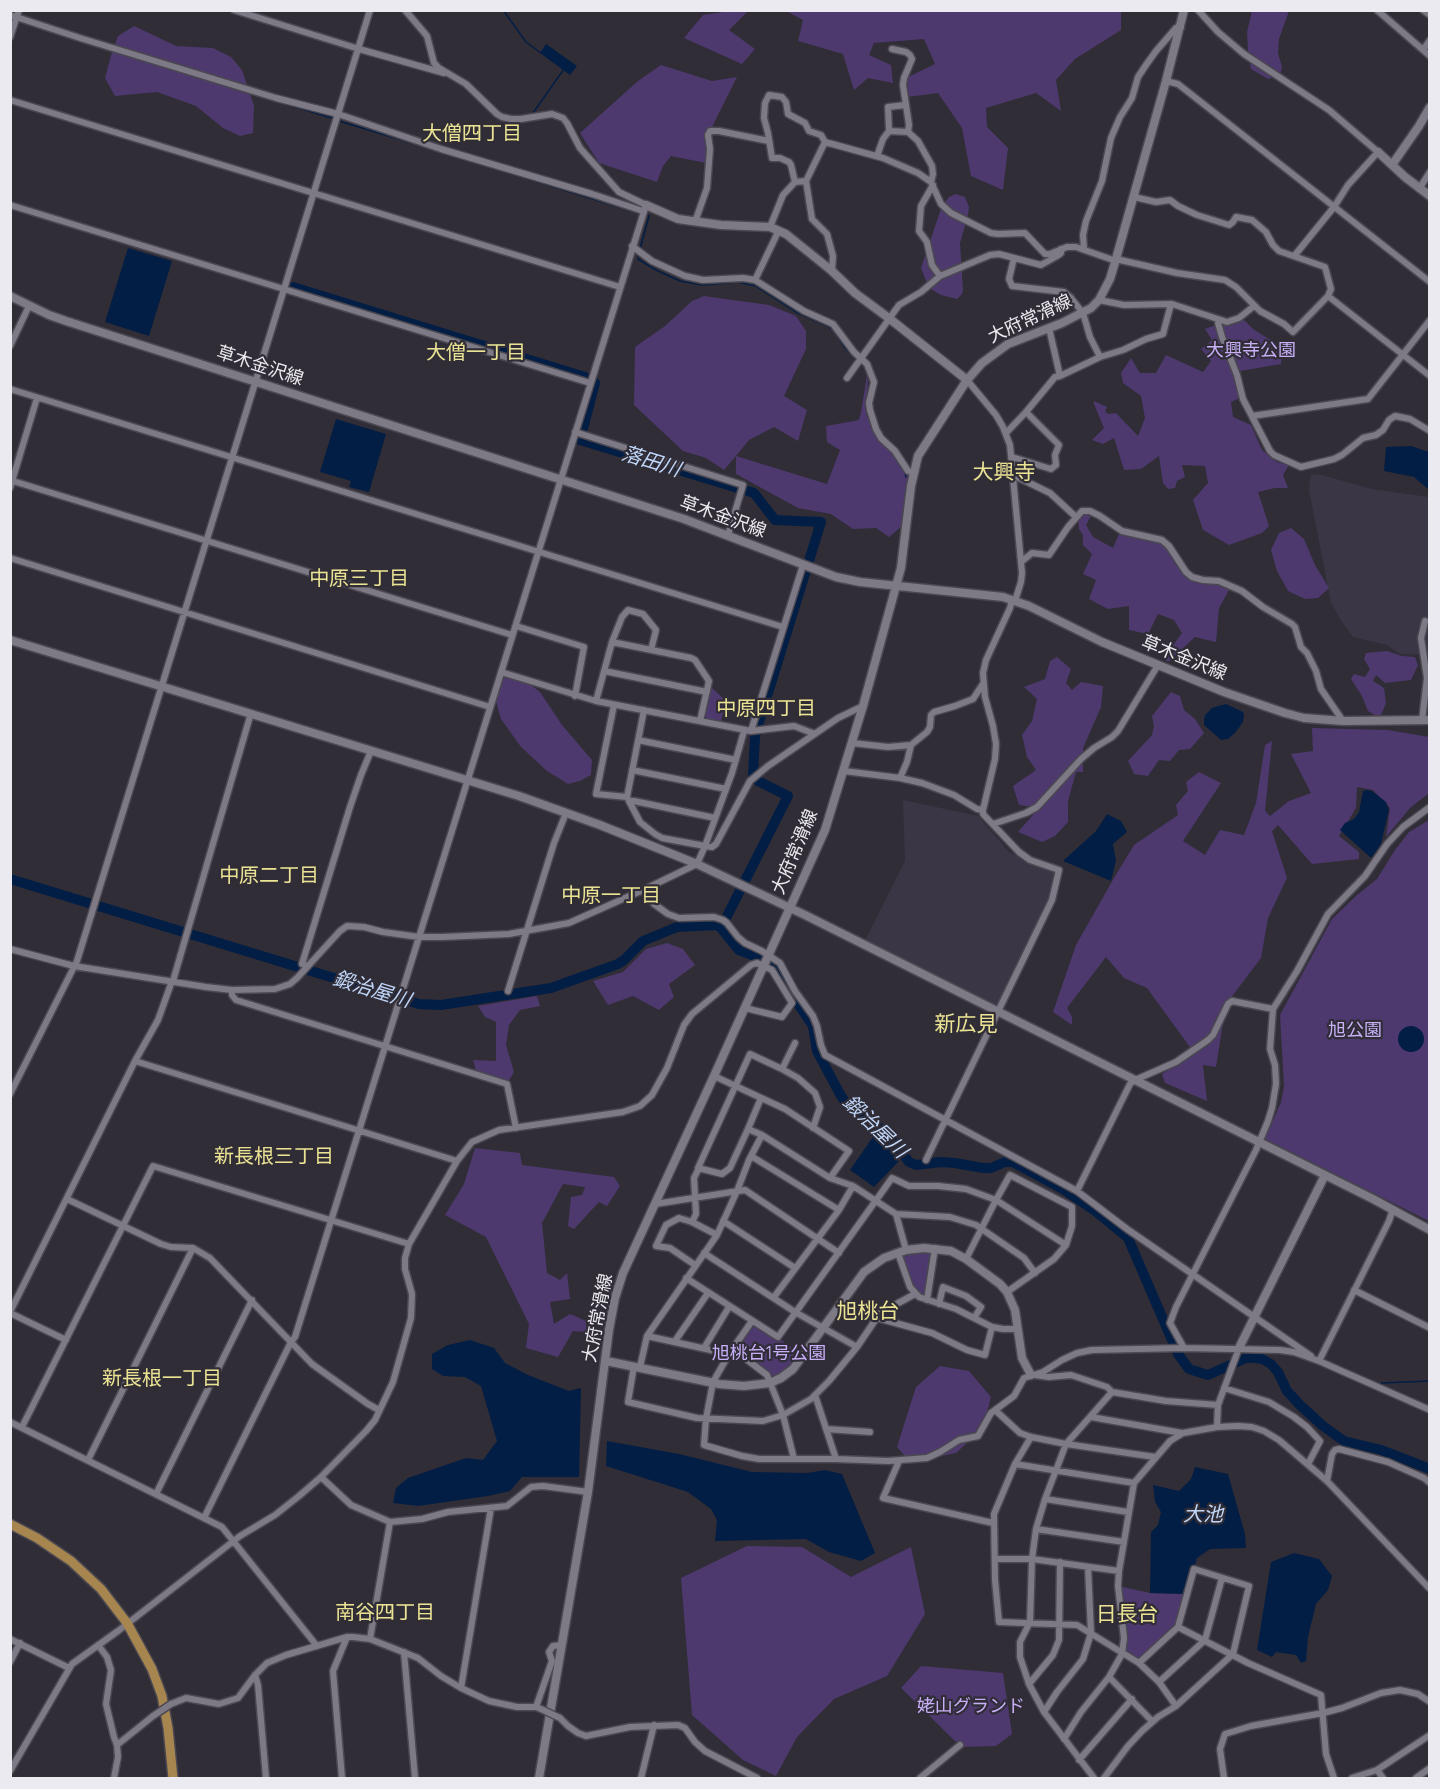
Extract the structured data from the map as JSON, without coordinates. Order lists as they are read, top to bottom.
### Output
{
  "streets": {
    "main road": ["大府常滑線", "草木金沢線"]
  },
  "crossings": [
    ["大府常滑線", "草木金沢線"]
  ],
  "districts": [
    "大僧四丁目",
    "大僧一丁目",
    "大興寺",
    "中原三丁目",
    "中原四丁目",
    "中原二丁目",
    "中原一丁目",
    "新広見",
    "新長根三丁目",
    "旭桃台",
    "新長根一丁目",
    "南谷四丁目",
    "日長台"
  ],
  "water": ["落田川", "鍛治屋川", "大池"],
  "parks": [
    "大興寺公園",
    "旭公園",
    "旭桃台1号公園",
    "姥山グランド"
  ]
}
